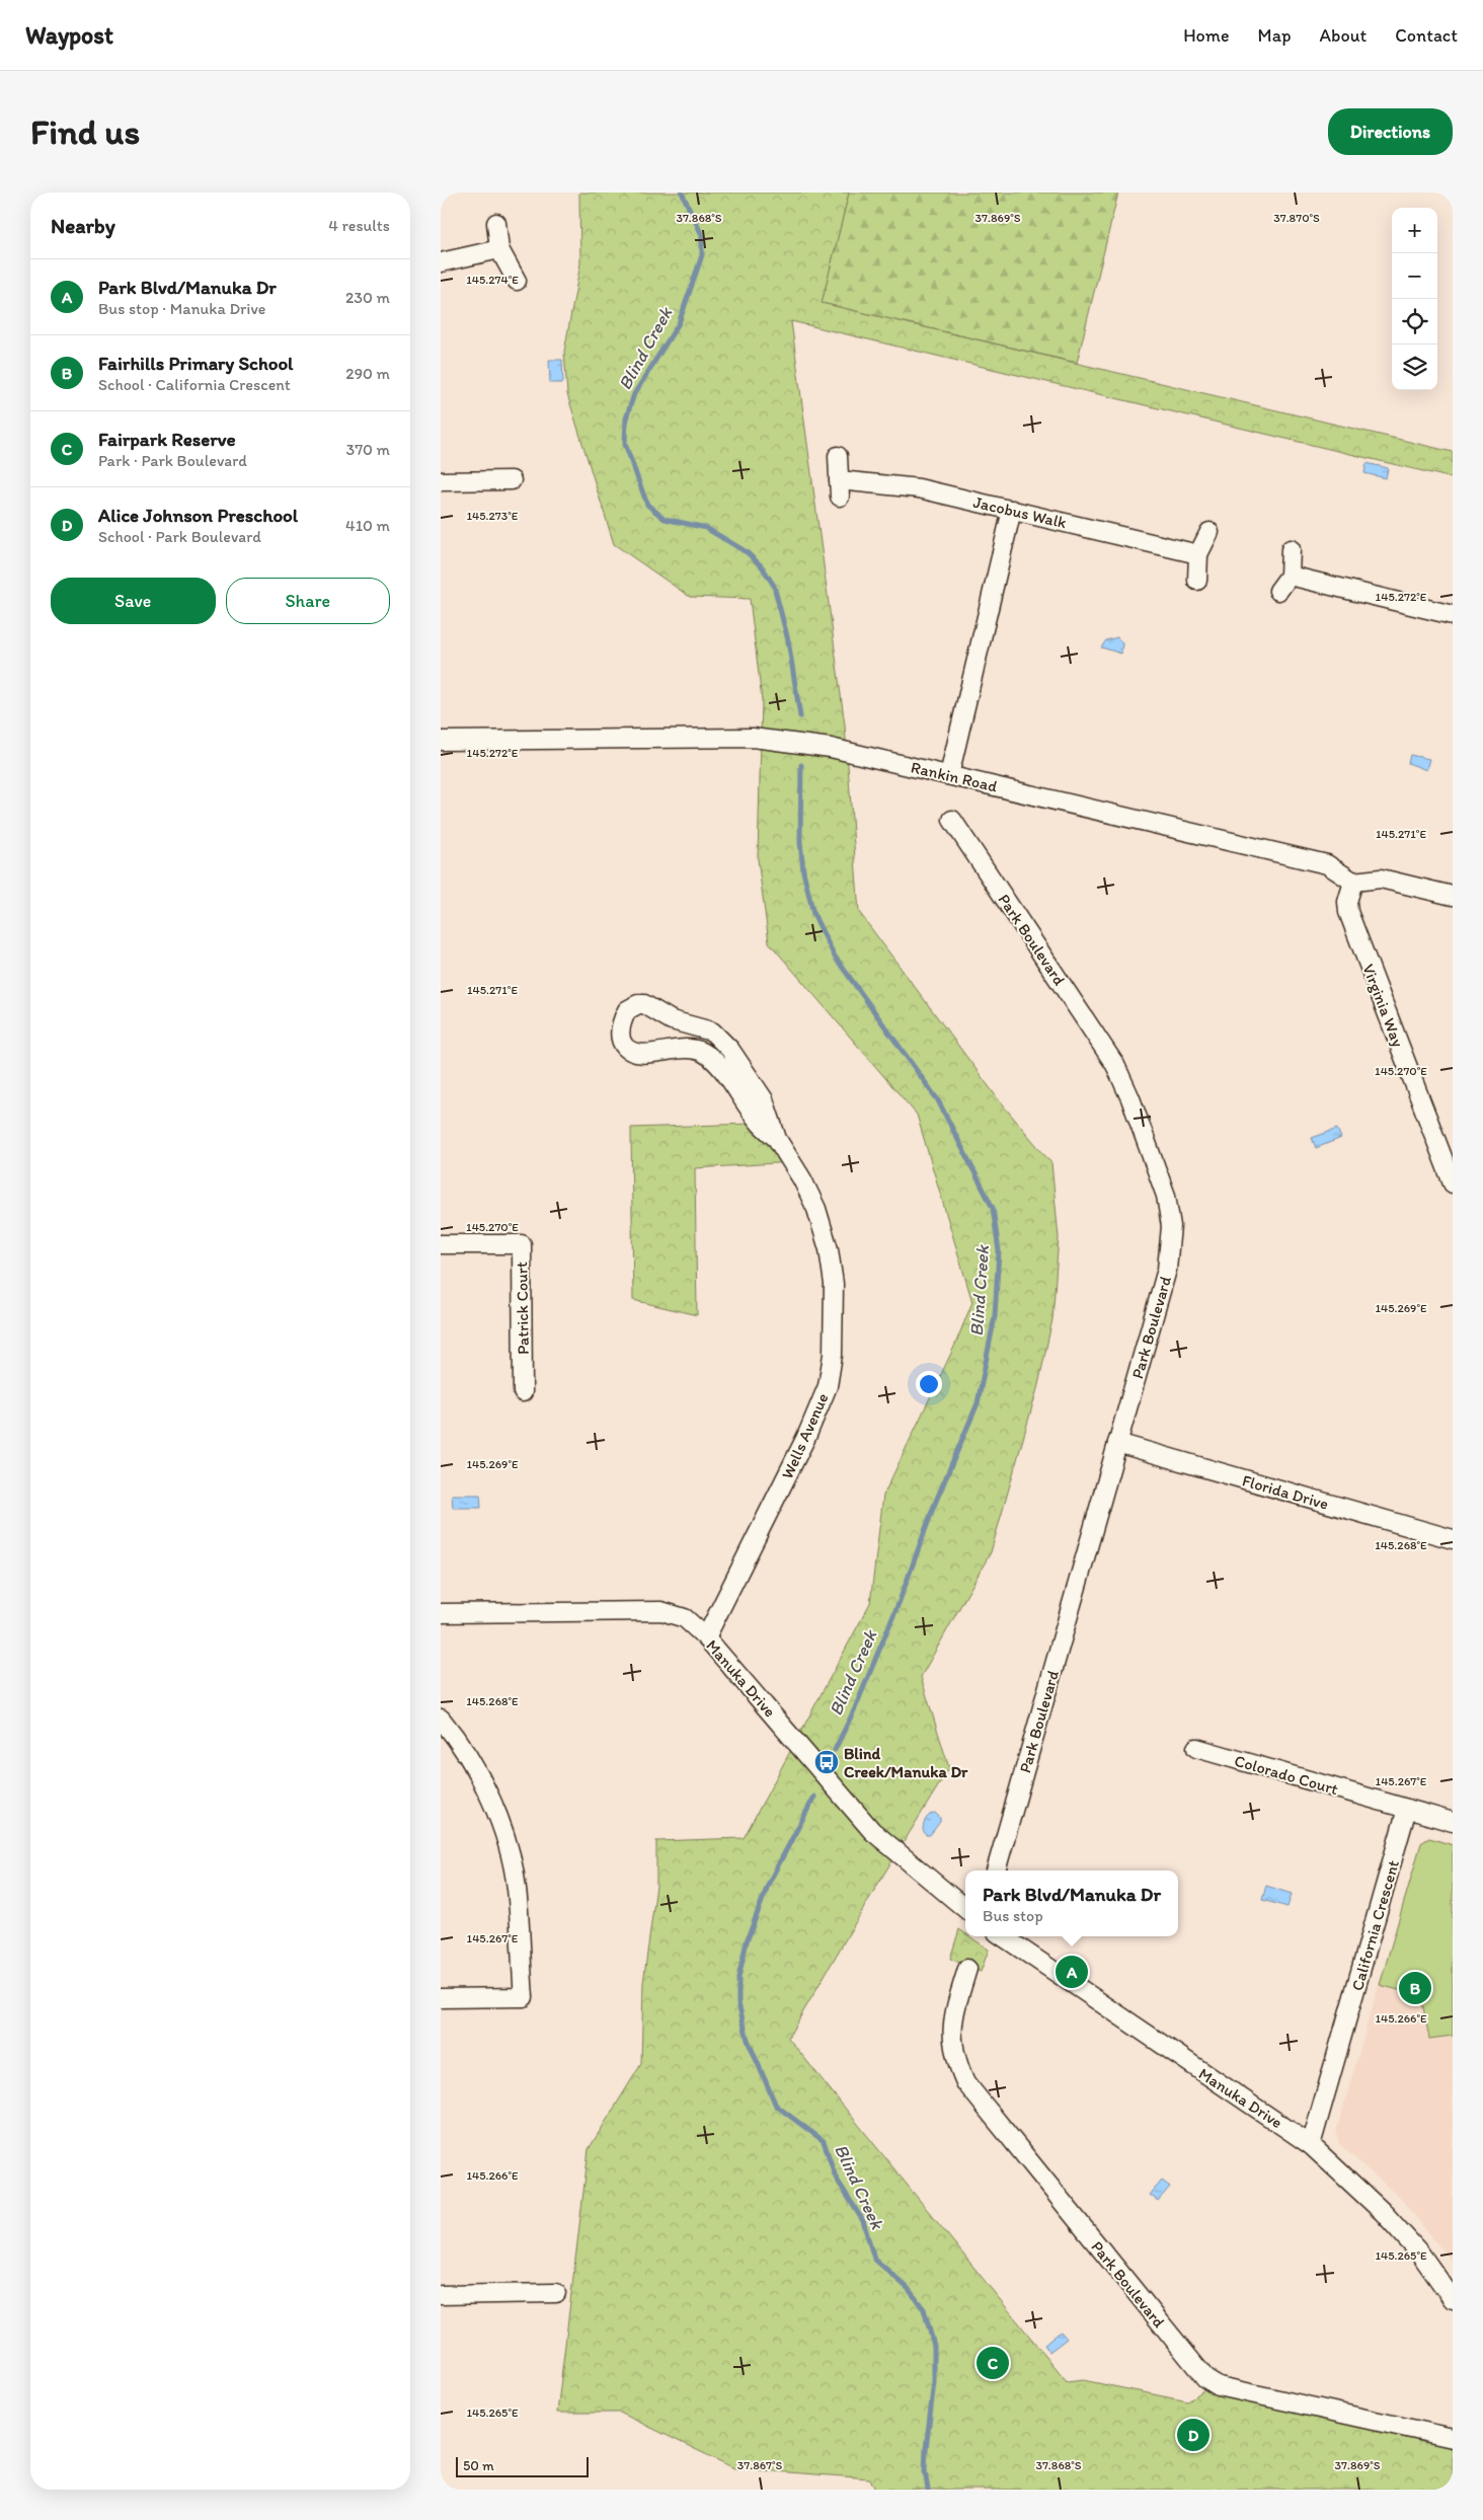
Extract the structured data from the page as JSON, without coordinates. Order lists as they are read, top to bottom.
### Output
{
  "streets": {
    "street": [
      "Jacobus Walk",
      "Rankin Road",
      "Park Boulevard",
      "Virginia Way",
      "Patrick Court",
      "Wells Avenue",
      "Florida Drive",
      "Manuka Drive",
      "Colorado Court",
      "California Crescent"
    ]
  },
  "crossings": [
    ["Rankin Road", "Virginia Way"],
    ["Park Boulevard", "Florida Drive"],
    ["Wells Avenue", "Manuka Drive"],
    ["Manuka Drive", "California Crescent"],
    ["Colorado Court", "California Crescent"]
  ],
  "water": ["Blind Creek"],
  "places": {
    "bus stop": ["Blind Creek/Manuka Dr"]
  },
  "scale_bar": "50 m",
  "page": {
    "header": "Waypost",
    "nav": [
      "Home",
      "Map",
      "About",
      "Contact"
    ],
    "buttons": [
      "Directions",
      ["Save", "Share"]
    ],
    "title": "Find us",
    "heading": ["Nearby", "4 results"],
    "map_buttons": ["+", "−"],
    "list": [
      {
        "mark": "A",
        "name": "Park Blvd/Manuka Dr",
        "note": "Bus stop · Manuka Drive",
        "value": "230 m"
      },
      {
        "mark": "B",
        "name": "Fairhills Primary School",
        "note": "School · California Crescent",
        "value": "290 m"
      },
      {
        "mark": "C",
        "name": "Fairpark Reserve",
        "note": "Park · Park Boulevard",
        "value": "370 m"
      },
      {
        "mark": "D",
        "name": "Alice Johnson Preschool",
        "note": "School · Park Boulevard",
        "value": "410 m"
      }
    ],
    "popup": ["Park Blvd/Manuka Dr", "Bus stop"],
    "pins": [
      "A",
      "B",
      "C",
      "D"
    ],
    "scale": "50 m"
  },
  "coordinates": [
    "37.870°S",
    "37.868°S",
    "37.869°S",
    "145.274°E",
    "145.273°E",
    "145.272°E",
    "145.271°E",
    "145.270°E",
    "145.269°E",
    "145.268°E",
    "145.267°E",
    "145.266°E",
    "145.265°E",
    "37.867°S"
  ]
}
